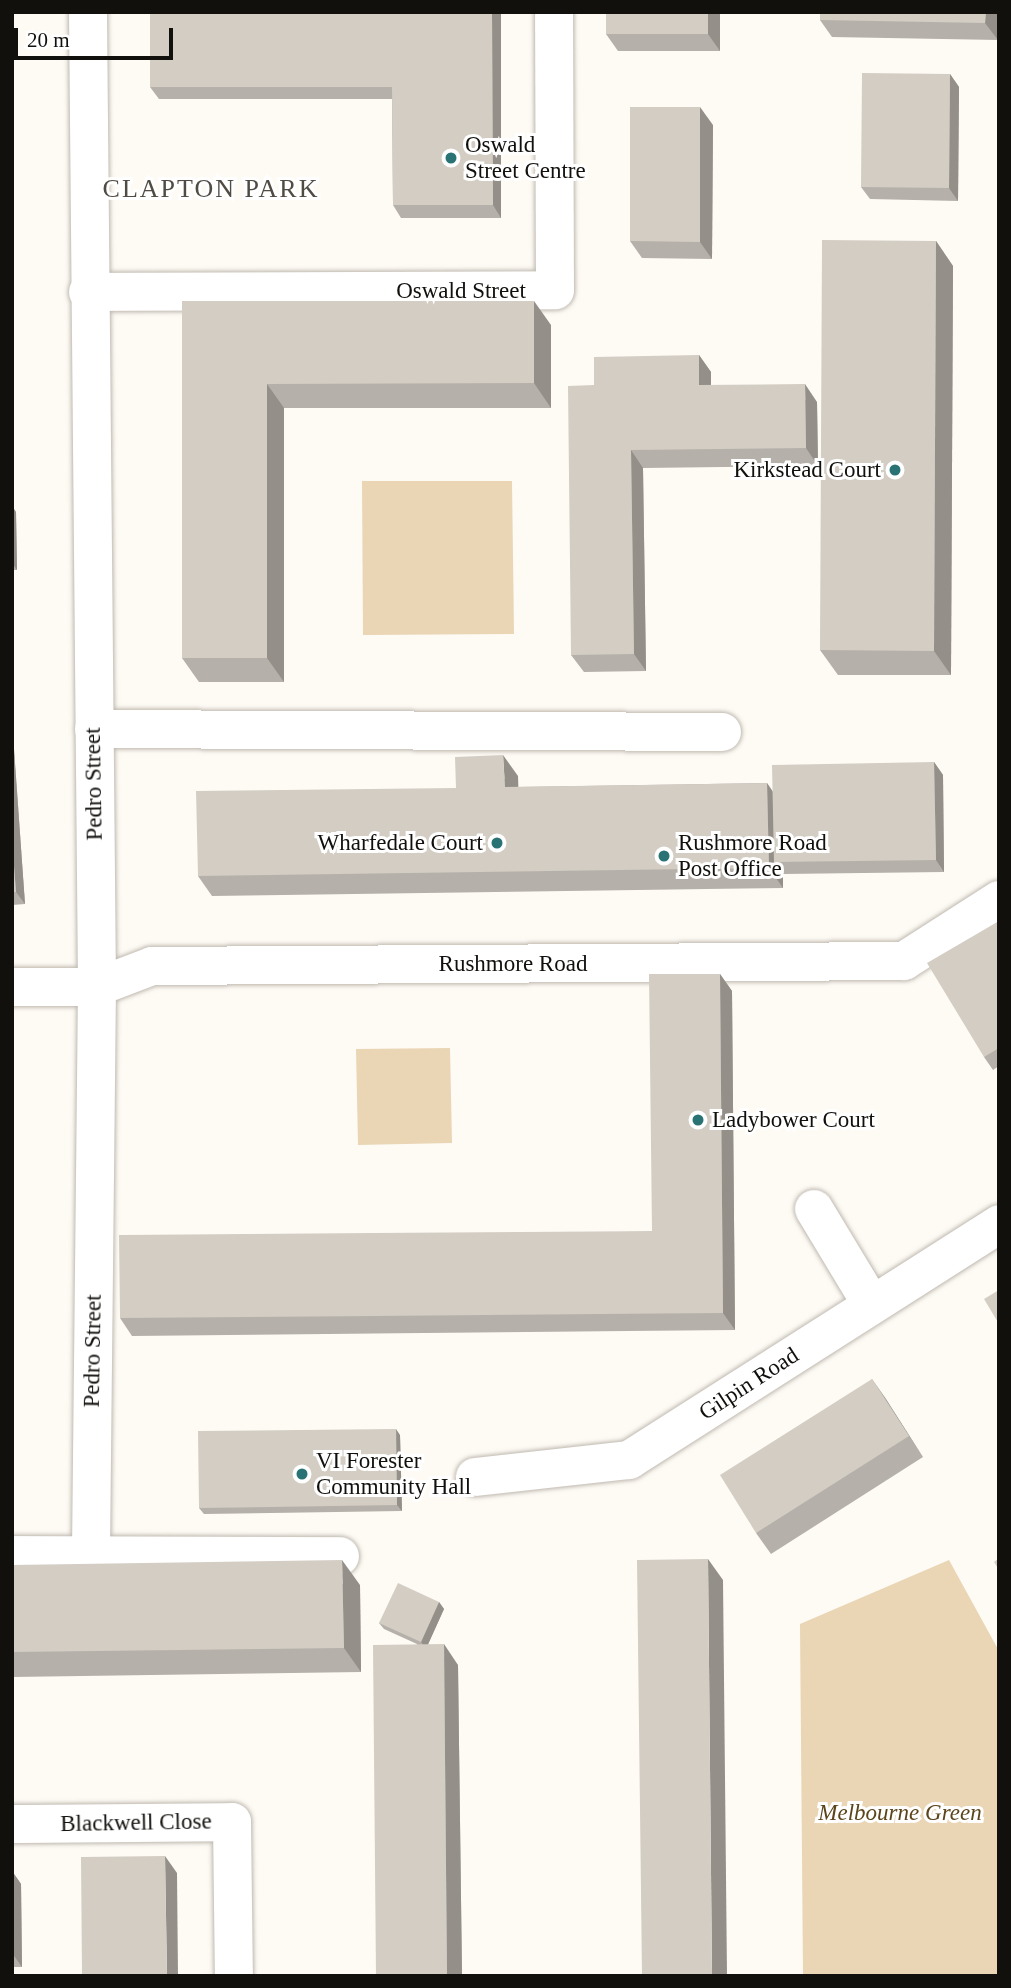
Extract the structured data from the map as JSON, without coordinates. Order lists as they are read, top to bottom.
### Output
{
  "streets": {
    "street": [
      "Oswald Street",
      "Pedro Street",
      "Rushmore Road",
      "Gilpin Road",
      "Blackwell Close"
    ]
  },
  "crossings": [
    ["Oswald Street", "Pedro Street"],
    ["Pedro Street", "Rushmore Road"]
  ],
  "districts": ["CLAPTON PARK"],
  "parks": ["Melbourne Green"],
  "places": [
    "Oswald Street Centre",
    "Kirkstead Court",
    "Wharfedale Court",
    "Rushmore Road Post Office",
    "Ladybower Court",
    "VI Forester Community Hall"
  ],
  "scale_bar": "20 m"
}
